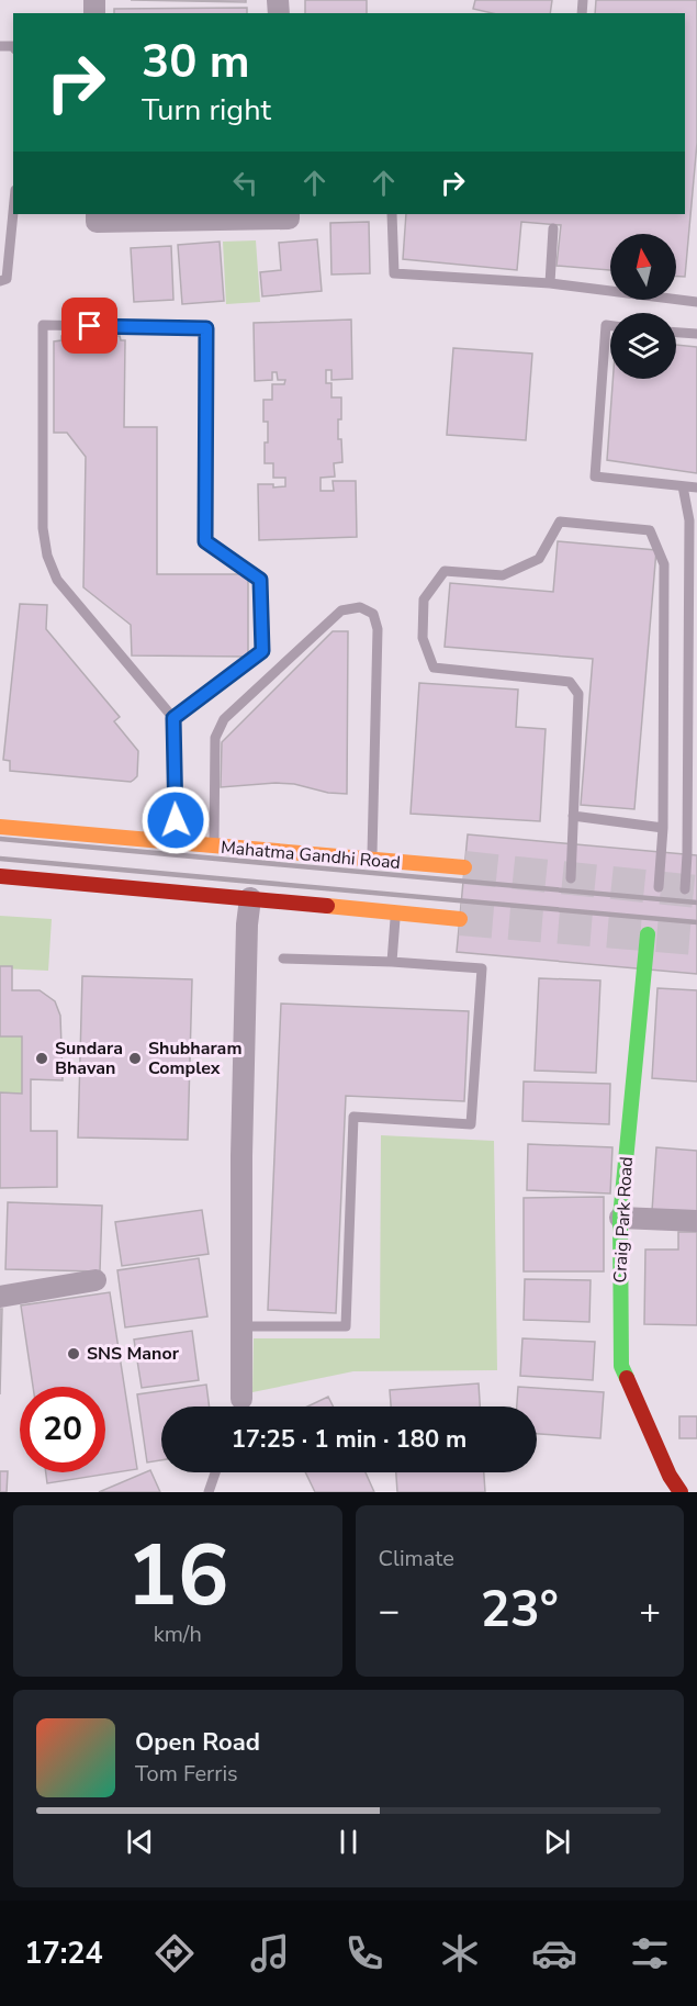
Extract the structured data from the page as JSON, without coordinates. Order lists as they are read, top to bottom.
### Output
{
  "streets": {
    "main road": ["Mahatma Gandhi Road", "Craig Park Road"]
  },
  "places": ["Sundara Bhavan", "Shubharam Complex", "SNS Manor"],
  "north": "top",
  "page": {
    "turn": ["30 m", "Turn right"],
    "limit": "20",
    "trip": "17:25 · 1 min · 180 m",
    "tile": [
      ["16", "km/h"],
      "Climate"
    ],
    "heat": ["−", "23°", "+"],
    "song": ["Open Road", "Tom Ferris"],
    "tabs": "17:24"
  }
}
